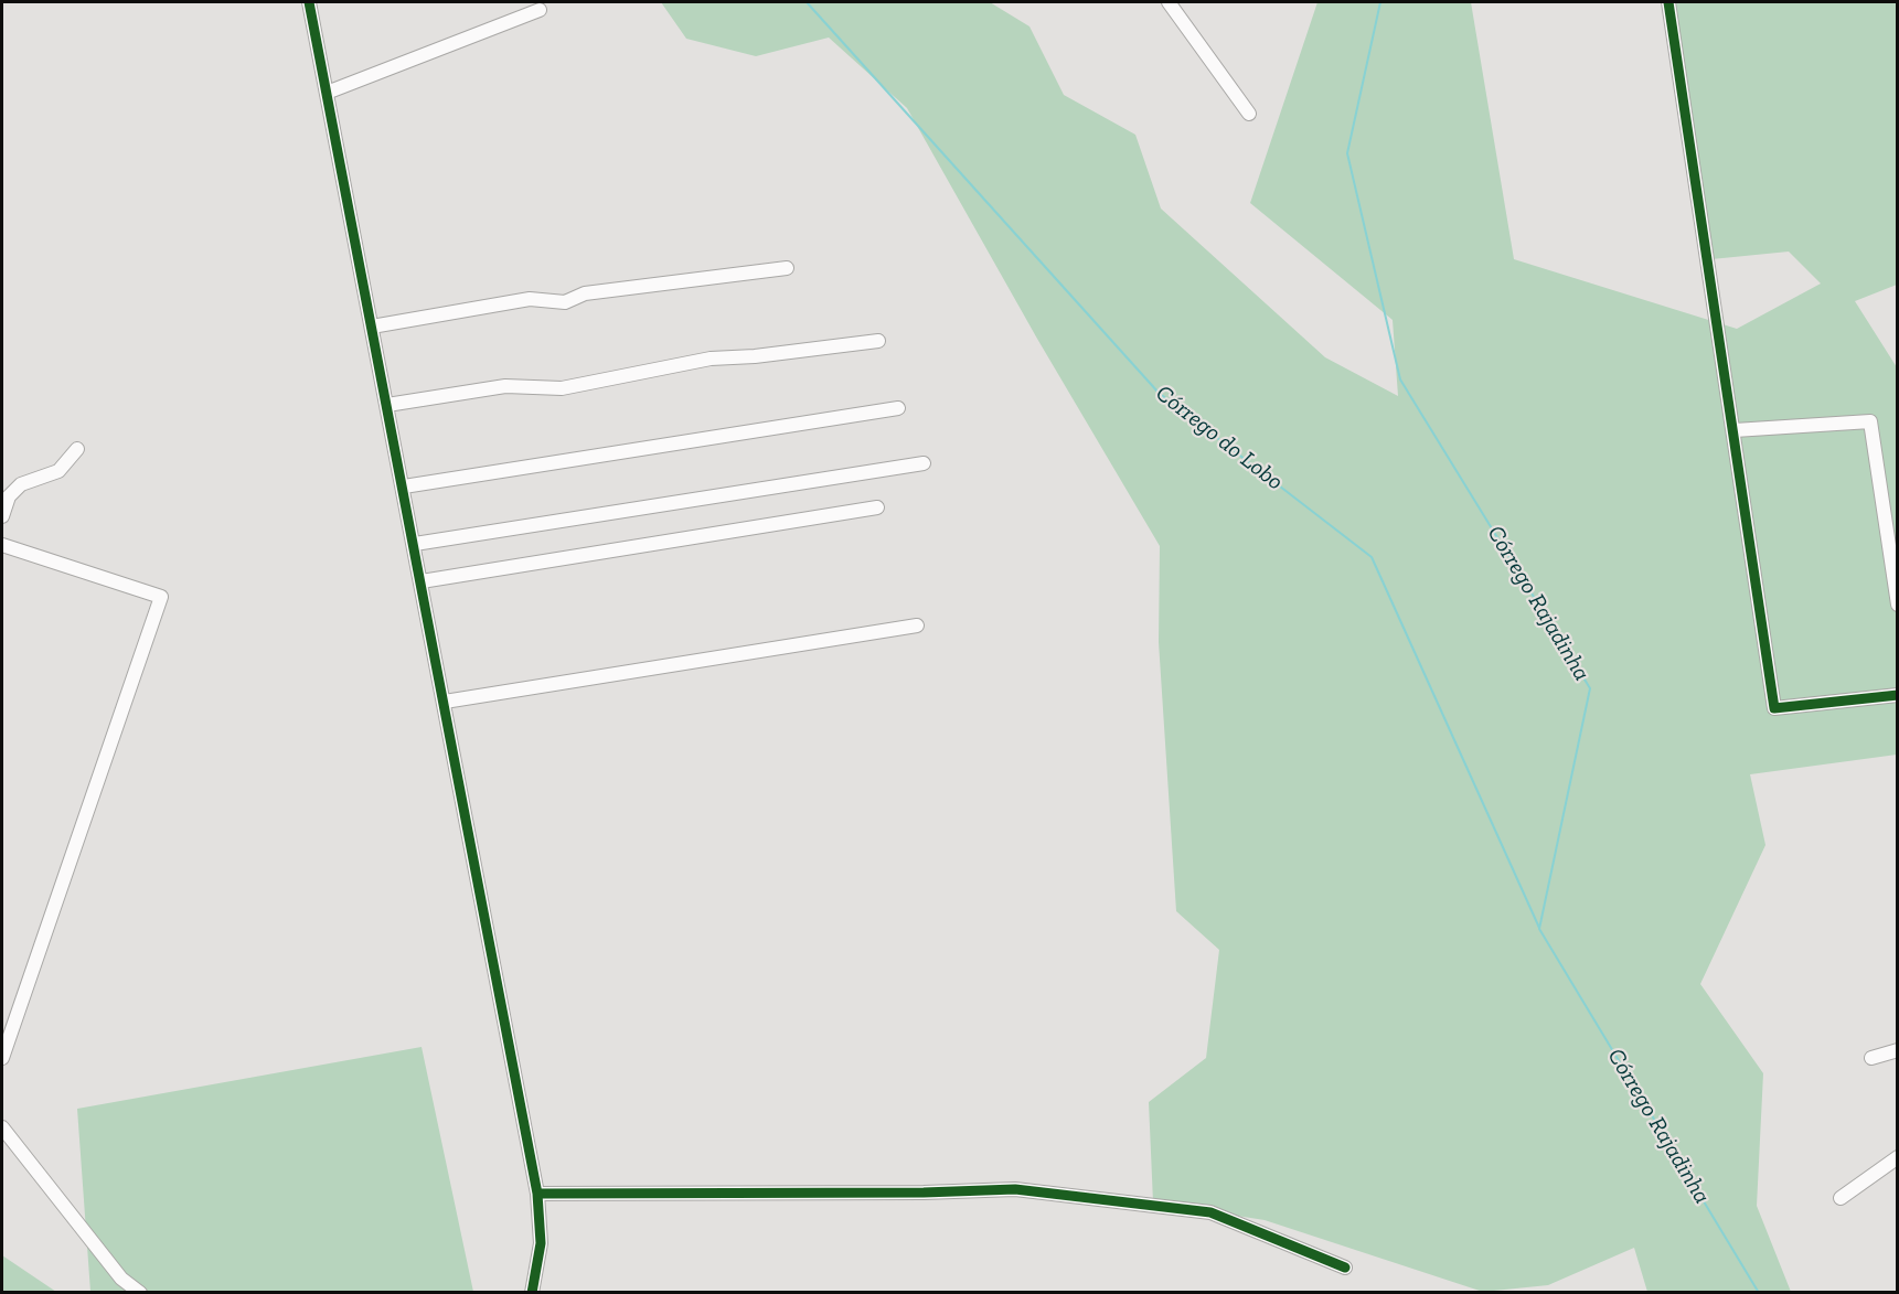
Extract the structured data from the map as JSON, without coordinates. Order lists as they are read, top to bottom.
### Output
{
  "water": ["Córrego do Lobo", "Córrego Rajadinha"]
}
